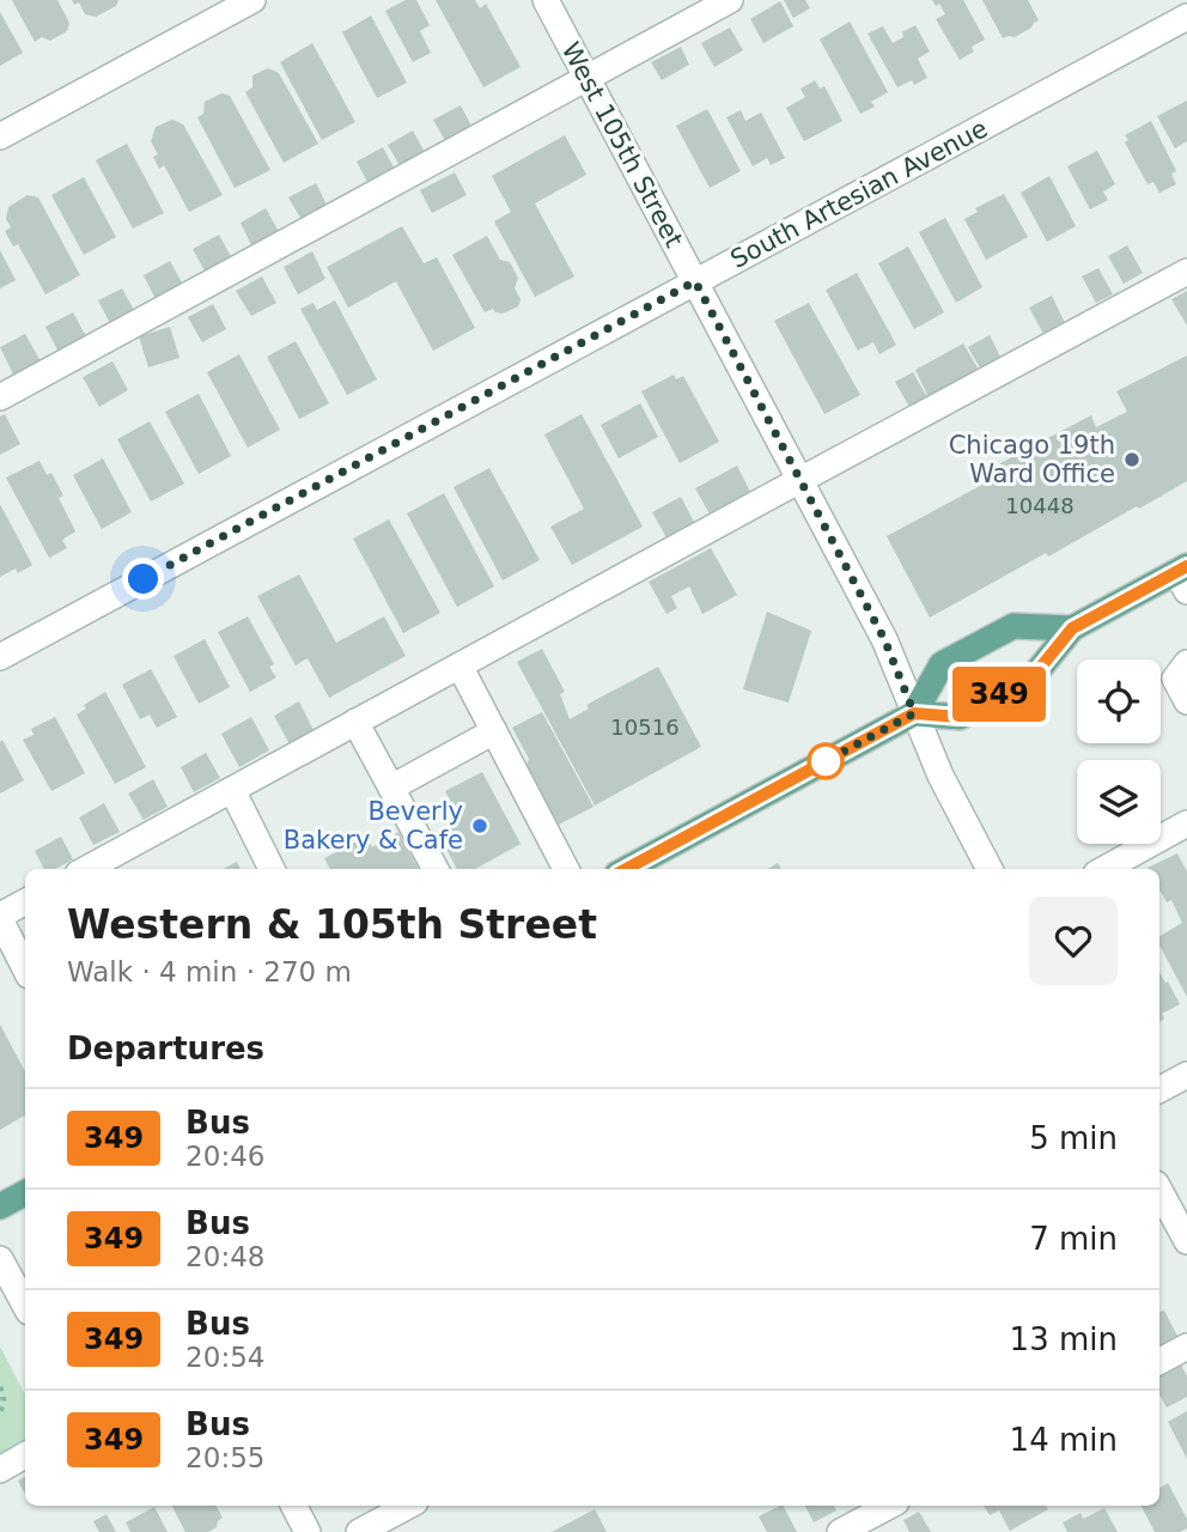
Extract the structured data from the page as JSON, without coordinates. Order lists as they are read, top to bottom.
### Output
{
  "streets": {
    "street": ["West 105th Street", "South Artesian Avenue"]
  },
  "crossings": [
    ["West 105th Street", "South Artesian Avenue"]
  ],
  "places": ["Chicago 19th Ward Office", "Beverly Bakery & Cafe"],
  "lines": ["bus line 349"],
  "house_numbers": ["10448", "10516"],
  "page": {
    "on_map": "349",
    "heading": [
      ["Western & 105th Street", "Walk · 4 min · 270 m"],
      "Departures"
    ],
    "list": [
      {
        "mark": "349",
        "name": "Bus",
        "note": "20:46",
        "value": "5 min"
      },
      {
        "mark": "349",
        "name": "Bus",
        "note": "20:48",
        "value": "7 min"
      },
      {
        "mark": "349",
        "name": "Bus",
        "note": "20:54",
        "value": "13 min"
      },
      {
        "mark": "349",
        "name": "Bus",
        "note": "20:55",
        "value": "14 min"
      }
    ]
  }
}
